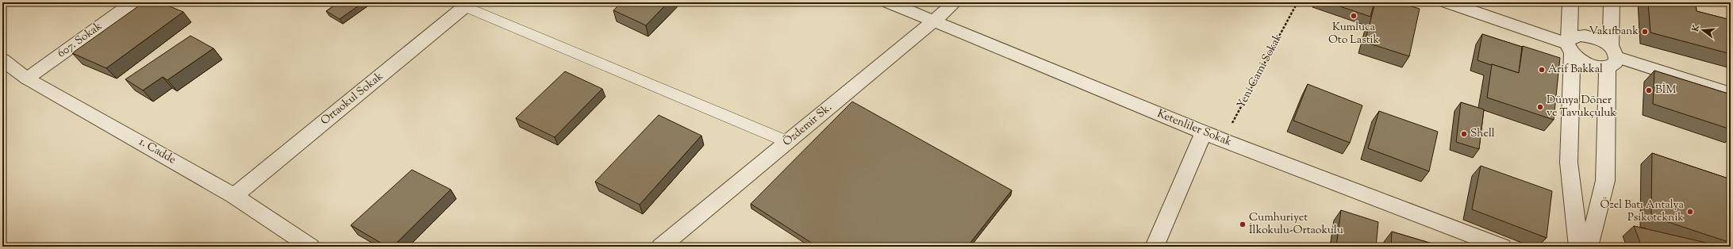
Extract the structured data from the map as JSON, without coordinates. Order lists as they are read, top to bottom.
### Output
{
  "streets": {
    "street": [
      "607. Sokak",
      "Ortaokul Sokak",
      "Özdemir Sk.",
      "Ketenliler Sokak",
      "1. Cadde"
    ],
    "path": ["Yeni Cami Sokak"]
  },
  "crossings": [
    ["607. Sokak", "1. Cadde"],
    ["Yeni Cami Sokak", "Ketenliler Sokak"],
    ["Ortaokul Sokak", "1. Cadde"],
    ["Özdemir Sk.", "Ketenliler Sokak"]
  ],
  "places": [
    "Kumluca Oto Lastik",
    "Vakıfbank",
    "Arif Bakkal",
    "BİM",
    "Dünya Döner ve Tavukçuluk",
    "Shell",
    "Özel Batı Antalya Psikoteknik",
    "Cumhuriyet İlkokulu-Ortaokulu"
  ],
  "north": "left"
}
